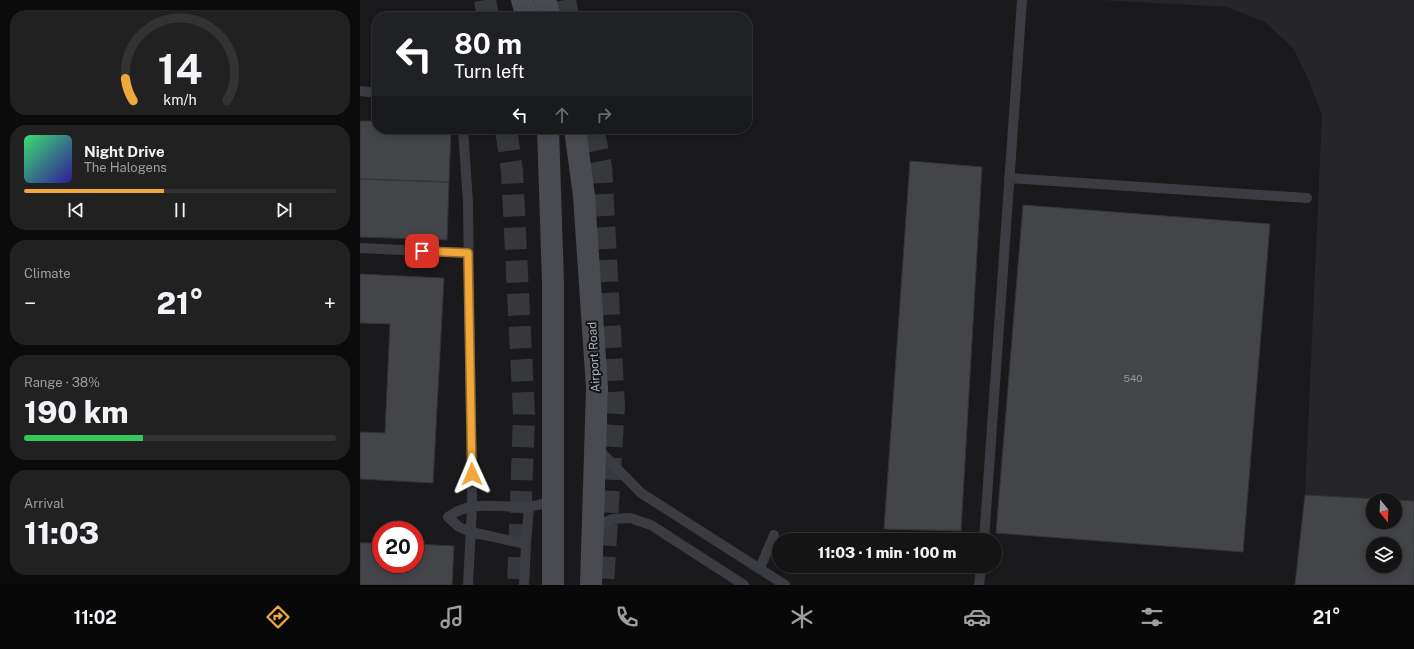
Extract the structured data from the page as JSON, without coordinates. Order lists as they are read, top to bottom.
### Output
{
  "streets": {
    "main road": ["Airport Road"]
  },
  "house_numbers": ["540"],
  "north": "bottom",
  "page": {
    "turn": ["80 m", "Turn left"],
    "song": ["Night Drive", "The Halogens"],
    "tile": [
      "Climate",
      ["Range · 38%", "190 km"],
      ["Arrival", "11:03"]
    ],
    "heat": ["−", "21°", "+"],
    "limit": "20",
    "trip": "11:03 · 1 min · 100 m",
    "tabs": ["11:02", "21°"],
    "gauge": ["14", "km/h"]
  }
}
